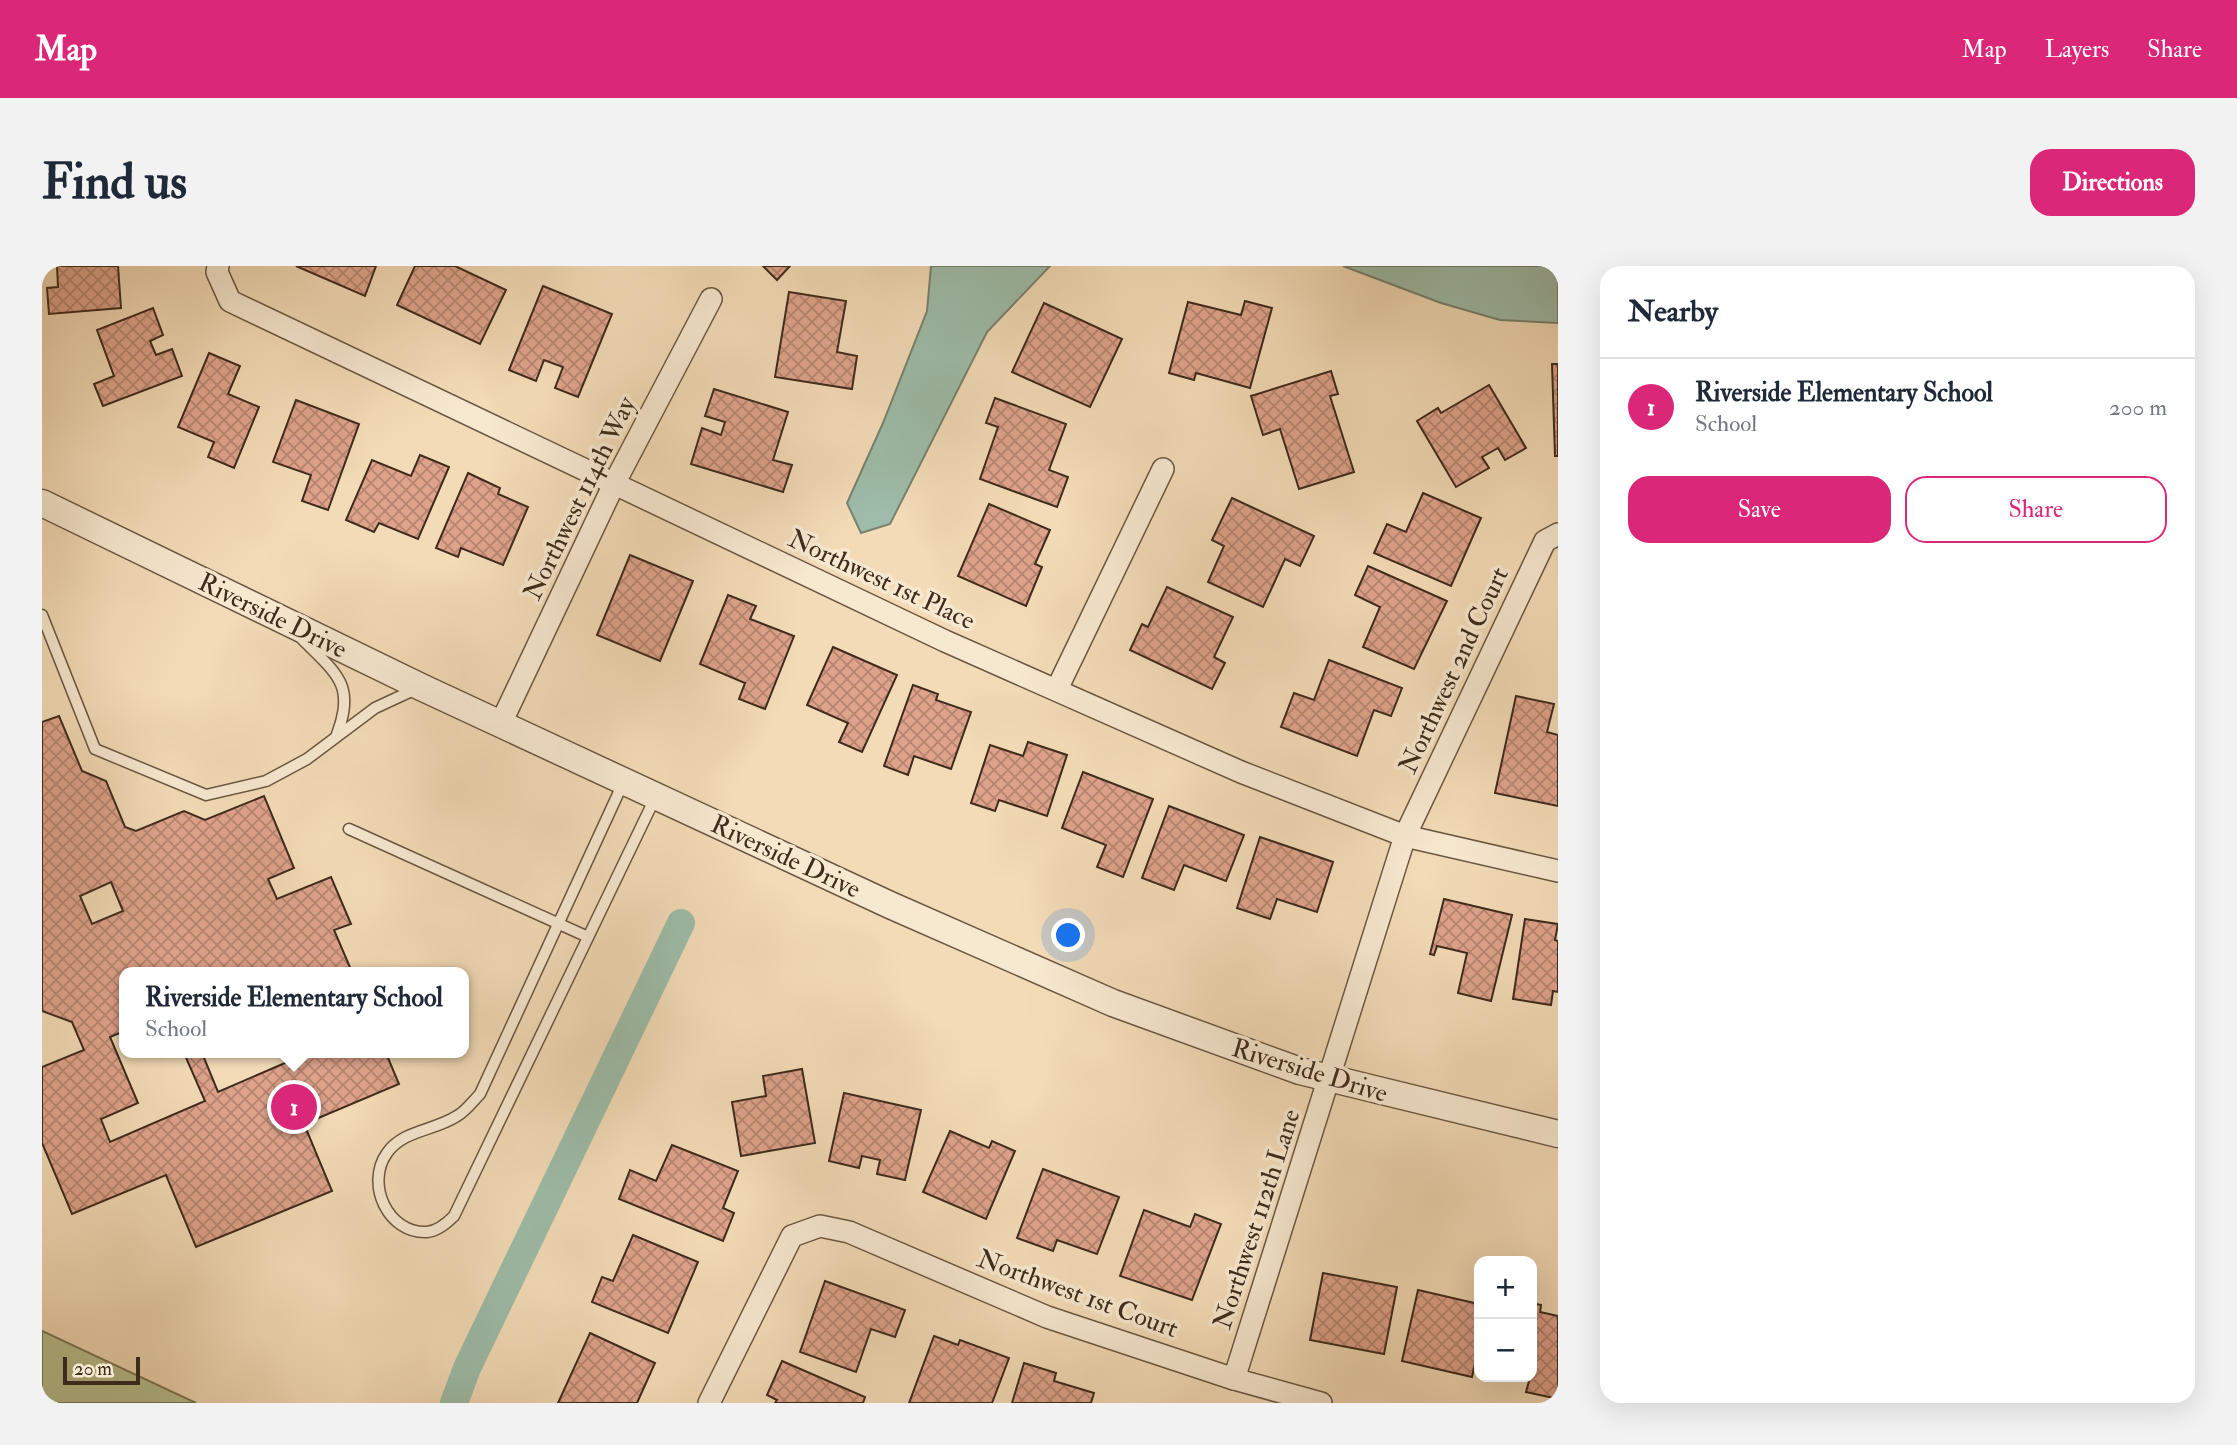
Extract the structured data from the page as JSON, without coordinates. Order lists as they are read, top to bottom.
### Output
{
  "streets": {
    "street": [
      "Northwest 114th Way",
      "Northwest 1st Place",
      "Riverside Drive",
      "Northwest 2nd Court",
      "Northwest 112th Lane",
      "Northwest 1st Court"
    ]
  },
  "crossings": [
    ["Northwest 114th Way", "Northwest 1st Place"],
    ["Northwest 114th Way", "Riverside Drive"],
    ["Northwest 1st Place", "Northwest 2nd Court"],
    ["Northwest 1st Place", "Northwest 112th Lane"],
    ["Riverside Drive", "Northwest 112th Lane"],
    ["Northwest 2nd Court", "Northwest 112th Lane"],
    ["Northwest 112th Lane", "Northwest 1st Court"]
  ],
  "scale_bar": "20 m",
  "page": {
    "header": "Map",
    "nav": ["Map", "Layers", "Share"],
    "buttons": [
      "Directions",
      ["Save", "Share"]
    ],
    "title": "Find us",
    "heading": "Nearby",
    "list": [
      {
        "mark": "1",
        "name": "Riverside Elementary School",
        "note": "School",
        "value": "200 m"
      }
    ],
    "popup": ["Riverside Elementary School", "School"],
    "pins": "1",
    "map_buttons": ["+", "−"],
    "scale": "20 m"
  }
}
